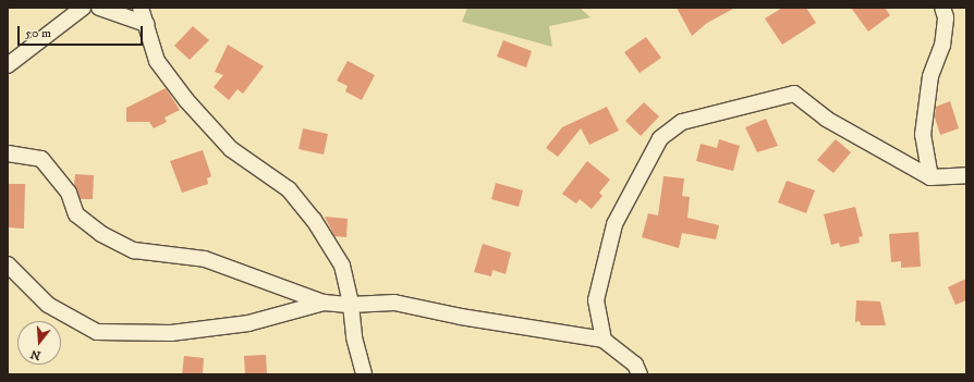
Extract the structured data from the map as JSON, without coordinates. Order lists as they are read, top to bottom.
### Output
{
  "scale_bar": "50 m",
  "north": "bottom"
}
